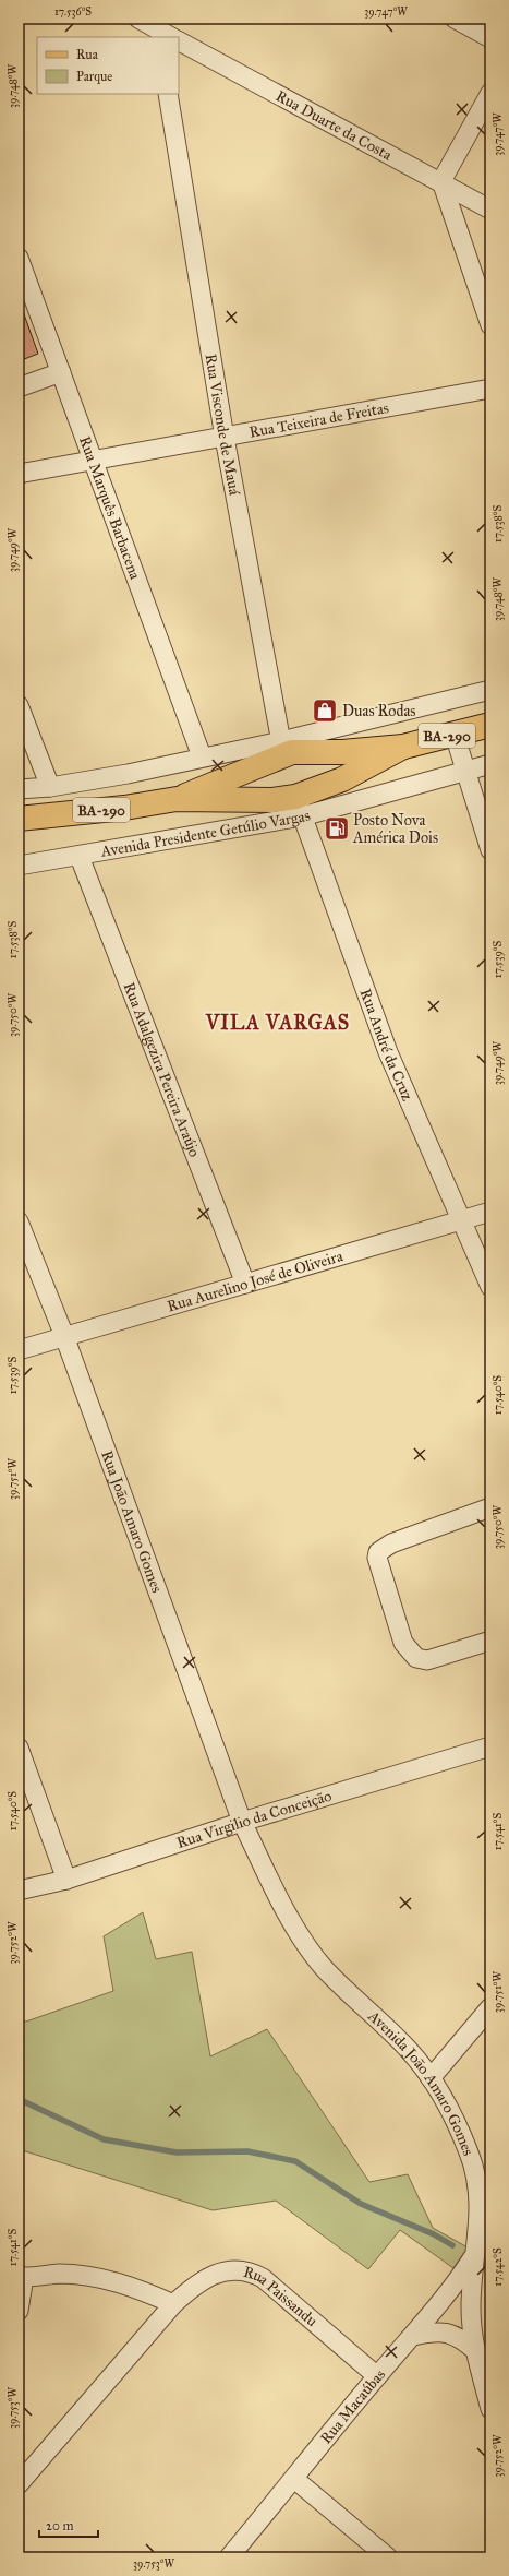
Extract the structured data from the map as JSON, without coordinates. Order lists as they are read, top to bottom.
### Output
{
  "streets": {
    "main road": ["BA-290", "Avenida Presidente Getúlio Vargas"],
    "street": [
      "Rua Duarte da Costa",
      "Rua Teixeira de Freitas",
      "Rua Visconde de Mauá",
      "Rua Marquês Barbacena",
      "Rua André da Cruz",
      "Rua Adalgezira Pereira Araújo",
      "Rua Aurelino José de Oliveira",
      "Rua João Amaro Gomes",
      "Rua Virgilio da Conceição",
      "Avenida João Amaro Gomes",
      "Rua Paissandu",
      "Rua Macaúbas"
    ]
  },
  "crossings": [
    ["Rua Teixeira de Freitas", "Rua Visconde de Mauá"],
    ["Rua Teixeira de Freitas", "Rua Marquês Barbacena"],
    ["Rua Visconde de Mauá", "Avenida Presidente Getúlio Vargas"],
    ["Rua Visconde de Mauá", "Rua André da Cruz"],
    ["Rua Marquês Barbacena", "Avenida Presidente Getúlio Vargas"],
    ["Avenida Presidente Getúlio Vargas", "Rua André da Cruz"],
    ["Avenida Presidente Getúlio Vargas", "Rua Adalgezira Pereira Araújo"],
    ["Rua André da Cruz", "Rua Aurelino José de Oliveira"],
    ["Rua Adalgezira Pereira Araújo", "Rua Aurelino José de Oliveira"],
    ["Rua Aurelino José de Oliveira", "Rua João Amaro Gomes"],
    ["Rua João Amaro Gomes", "Rua Virgilio da Conceição"],
    ["Rua João Amaro Gomes", "Avenida João Amaro Gomes"],
    ["Rua Virgilio da Conceição", "Avenida João Amaro Gomes"],
    ["Avenida João Amaro Gomes", "Rua Macaúbas"],
    ["Rua Paissandu", "Rua Macaúbas"]
  ],
  "districts": ["VILA VARGAS"],
  "places": {
    "shop": ["Duas Rodas"],
    "fuel station": ["Posto Nova América Dois"]
  },
  "legend": ["Rua", "Parque"],
  "scale_bar": "20 m",
  "coordinates": [
    "17.536°S",
    "39.747°W",
    "39.748°W",
    "17.538°S",
    "39.749°W",
    "17.539°S",
    "39.750°W",
    "17.540°S",
    "39.751°W",
    "17.541°S",
    "39.752°W",
    "17.542°S",
    "39.753°W"
  ]
}
